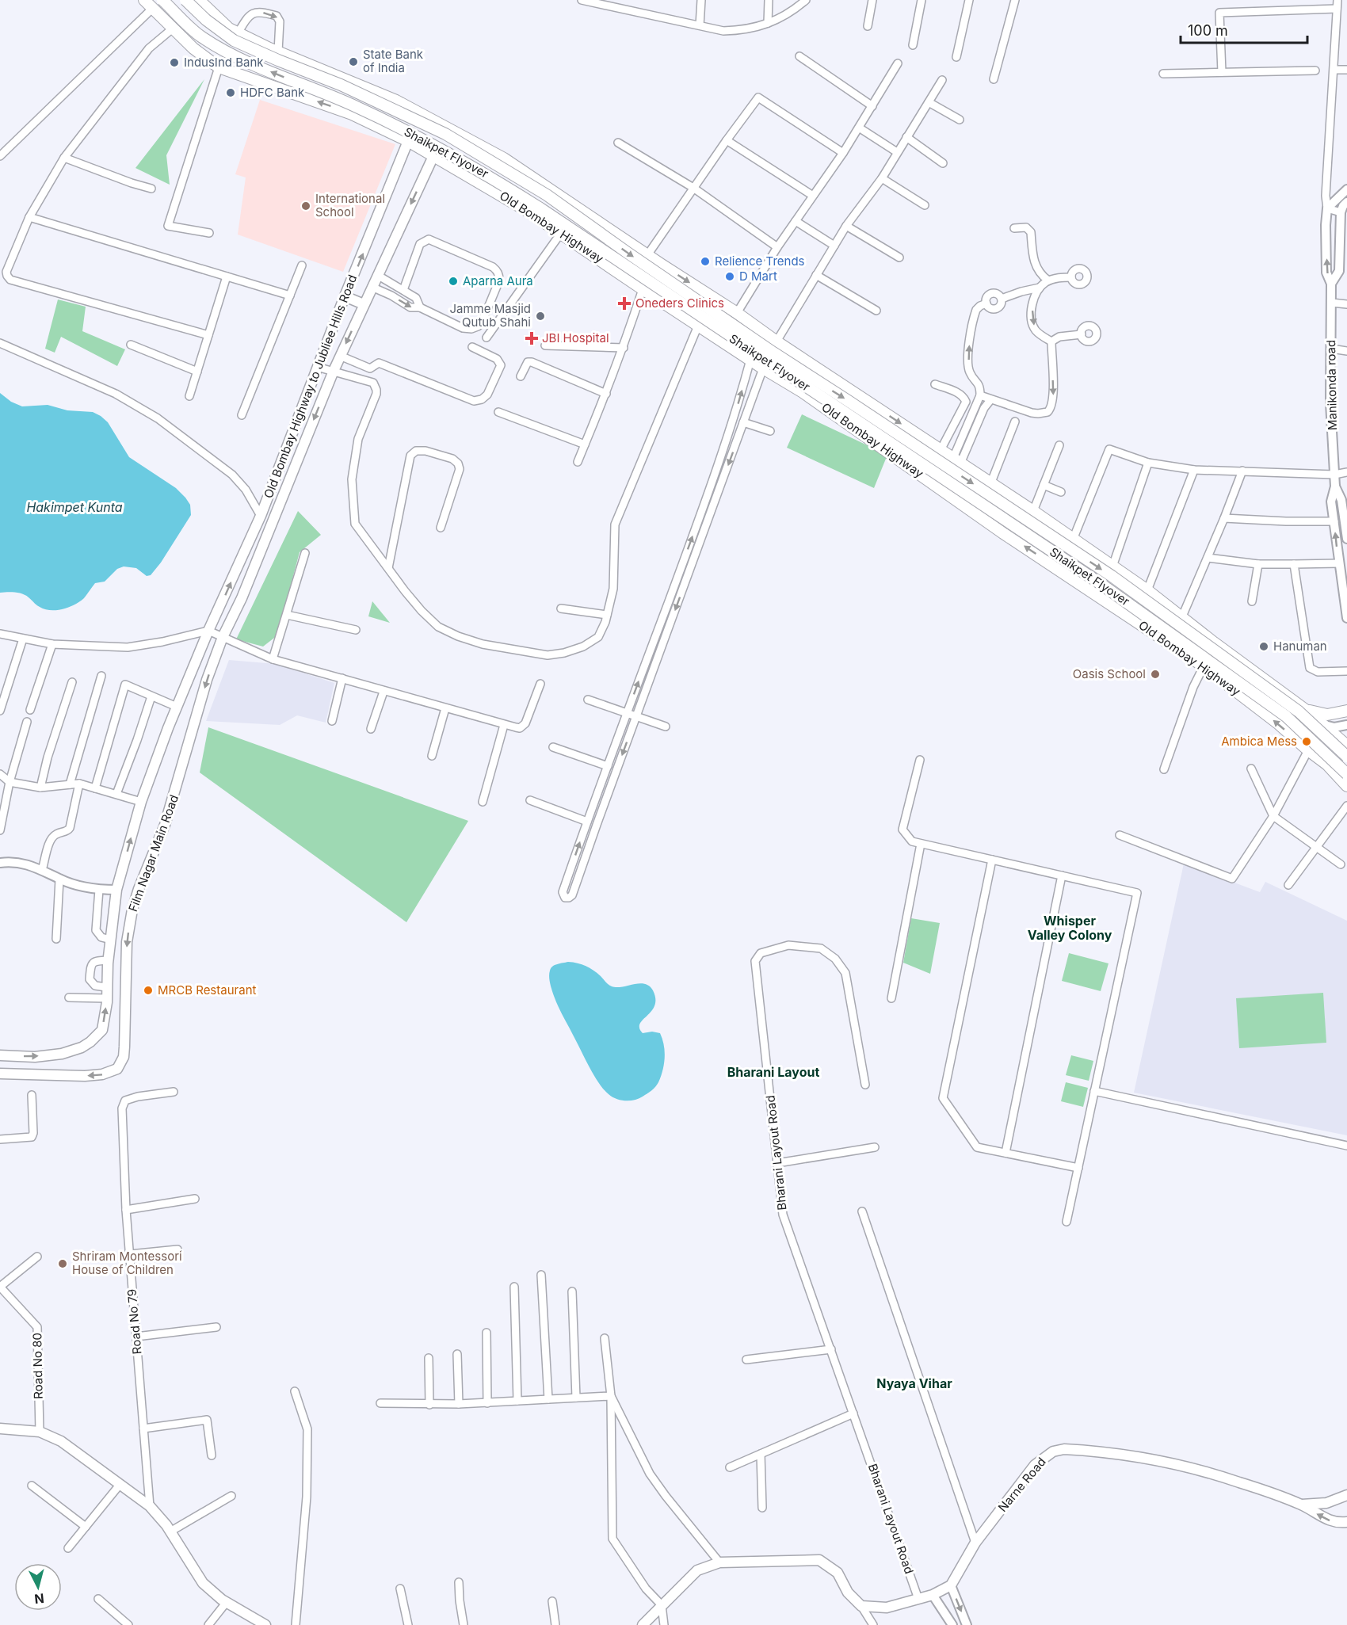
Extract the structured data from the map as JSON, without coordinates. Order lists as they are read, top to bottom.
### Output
{
  "streets": {
    "main road": [
      "Shaikpet Flyover",
      "Old Bombay Highway",
      "Old Bombay Highway to Jubliee Hills Road",
      "Film Nagar Main Road",
      "Narne Road"
    ],
    "street": [
      "Manikonda road",
      "Bharani Layout Road",
      "Road No 79",
      "Road No 80"
    ]
  },
  "crossings": [
    ["Old Bombay Highway", "Old Bombay Highway to Jubliee Hills Road"],
    ["Old Bombay Highway to Jubliee Hills Road", "Film Nagar Main Road"]
  ],
  "districts": ["Whisper Valley Colony", "Bharani Layout", "Nyaya Vihar"],
  "water": ["Hakimpet Kunta"],
  "places": {
    "other": [
      "State Bank of India",
      "IndusInd Bank",
      "HDFC Bank",
      "International School",
      "Relience Trends",
      "D Mart",
      "Aparna Aura",
      "Jamme Masjid Qutub Shahi",
      "Hanuman",
      "Oasis School",
      "Ambica Mess",
      "MRCB Restaurant",
      "Shriram Montessori House of Children"
    ],
    "health": ["Oneders Clinics", "JBI Hospital"]
  },
  "scale_bar": "100 m",
  "north": "bottom"
}
